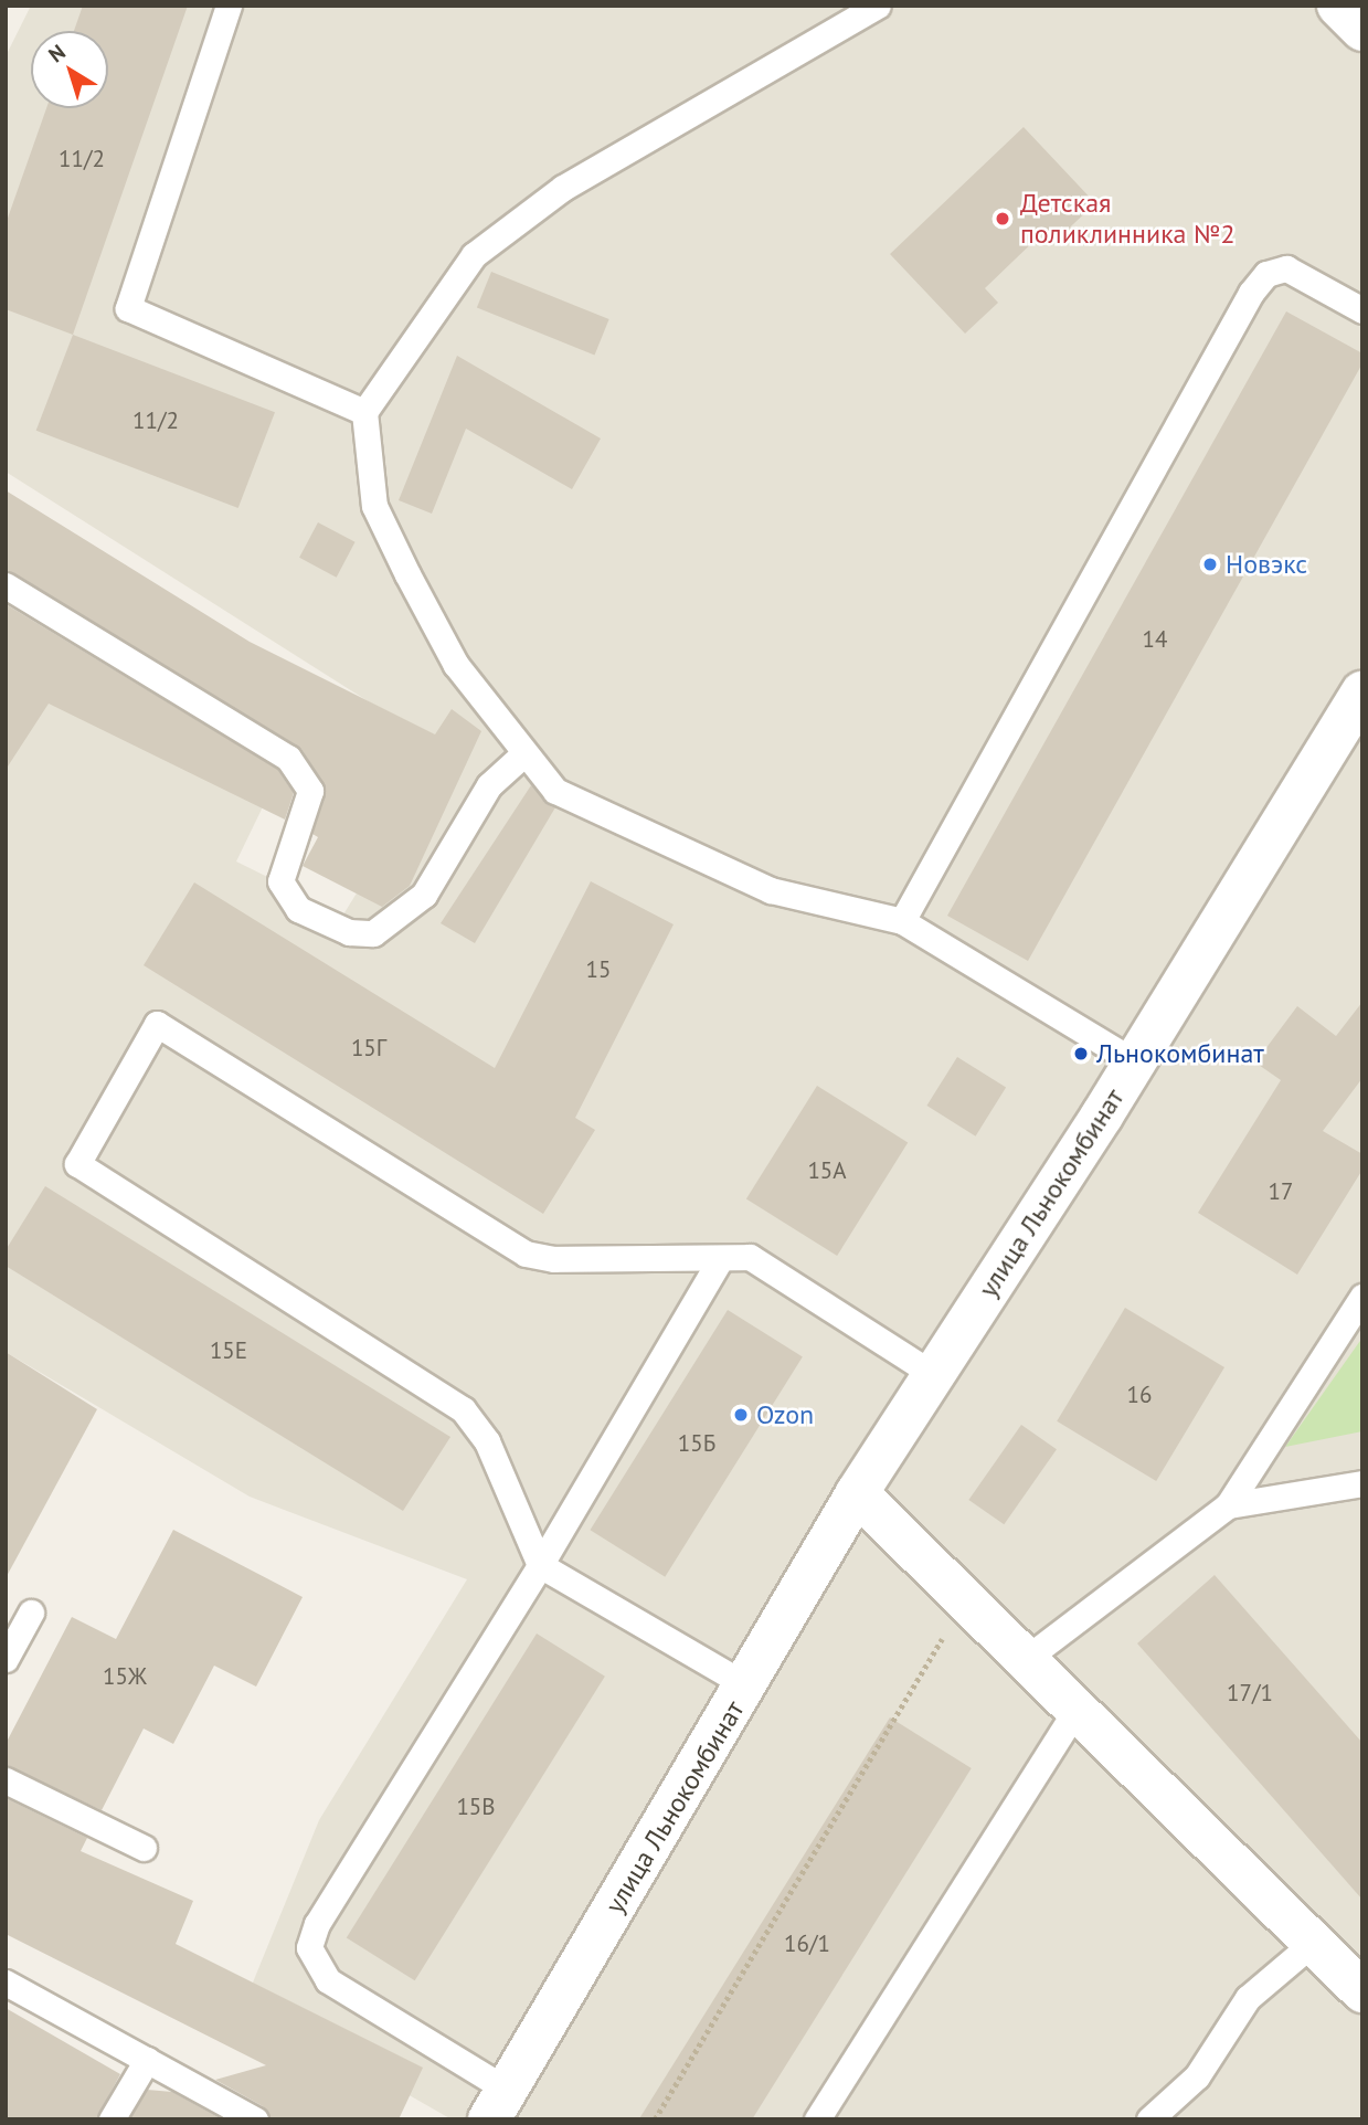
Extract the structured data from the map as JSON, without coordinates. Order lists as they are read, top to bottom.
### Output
{
  "streets": {
    "street": ["улица Льнокомбинат"]
  },
  "places": [
    "Детская поликлинника №2",
    "Новэкс",
    "Льнокомбинат",
    "Ozon"
  ],
  "house_numbers": [
    "11/2",
    "11/2",
    "14",
    "15",
    "15Г",
    "15А",
    "17",
    "15Е",
    "16",
    "15Б",
    "15Ж",
    "17/1",
    "15В",
    "16/1"
  ],
  "north": "top left"
}
